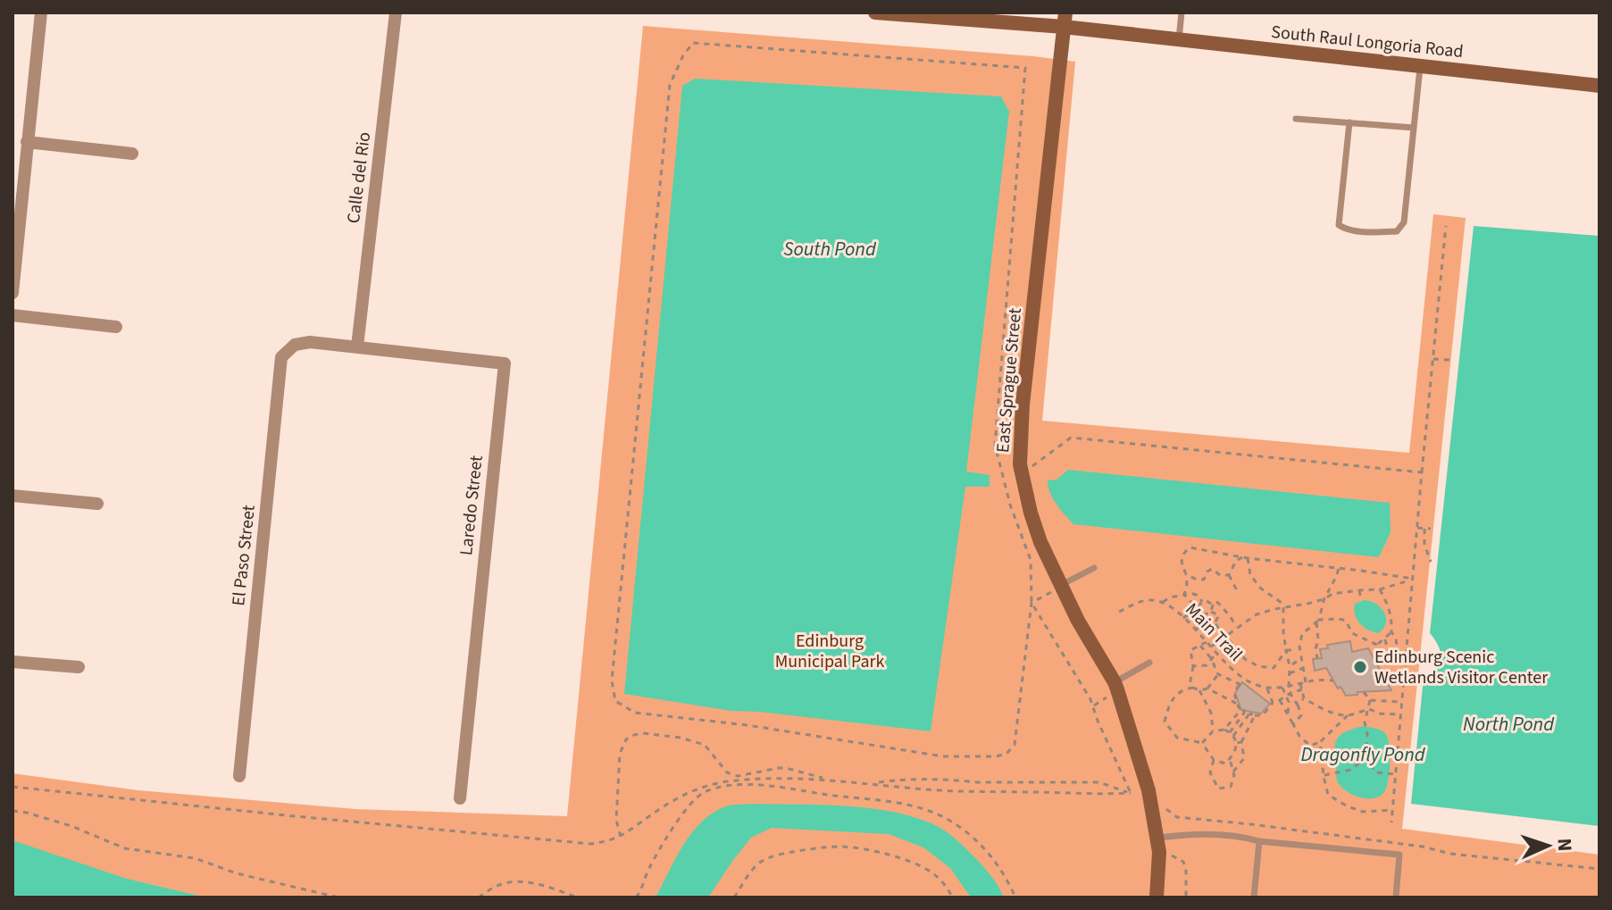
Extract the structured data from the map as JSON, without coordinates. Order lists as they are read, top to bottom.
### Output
{
  "streets": {
    "street": [
      "South Raul Longoria Road",
      "Calle del Rio",
      "East Sprague Street",
      "Laredo Street",
      "El Paso Street"
    ],
    "path": ["Main Trail"]
  },
  "crossings": [
    ["South Raul Longoria Road", "East Sprague Street"],
    ["Calle del Rio", "Laredo Street"],
    ["Calle del Rio", "El Paso Street"],
    ["Laredo Street", "El Paso Street"]
  ],
  "water": ["South Pond", "North Pond", "Dragonfly Pond"],
  "parks": ["Edinburg Municipal Park"],
  "places": ["Edinburg Scenic Wetlands Visitor Center"],
  "north": "right"
}
